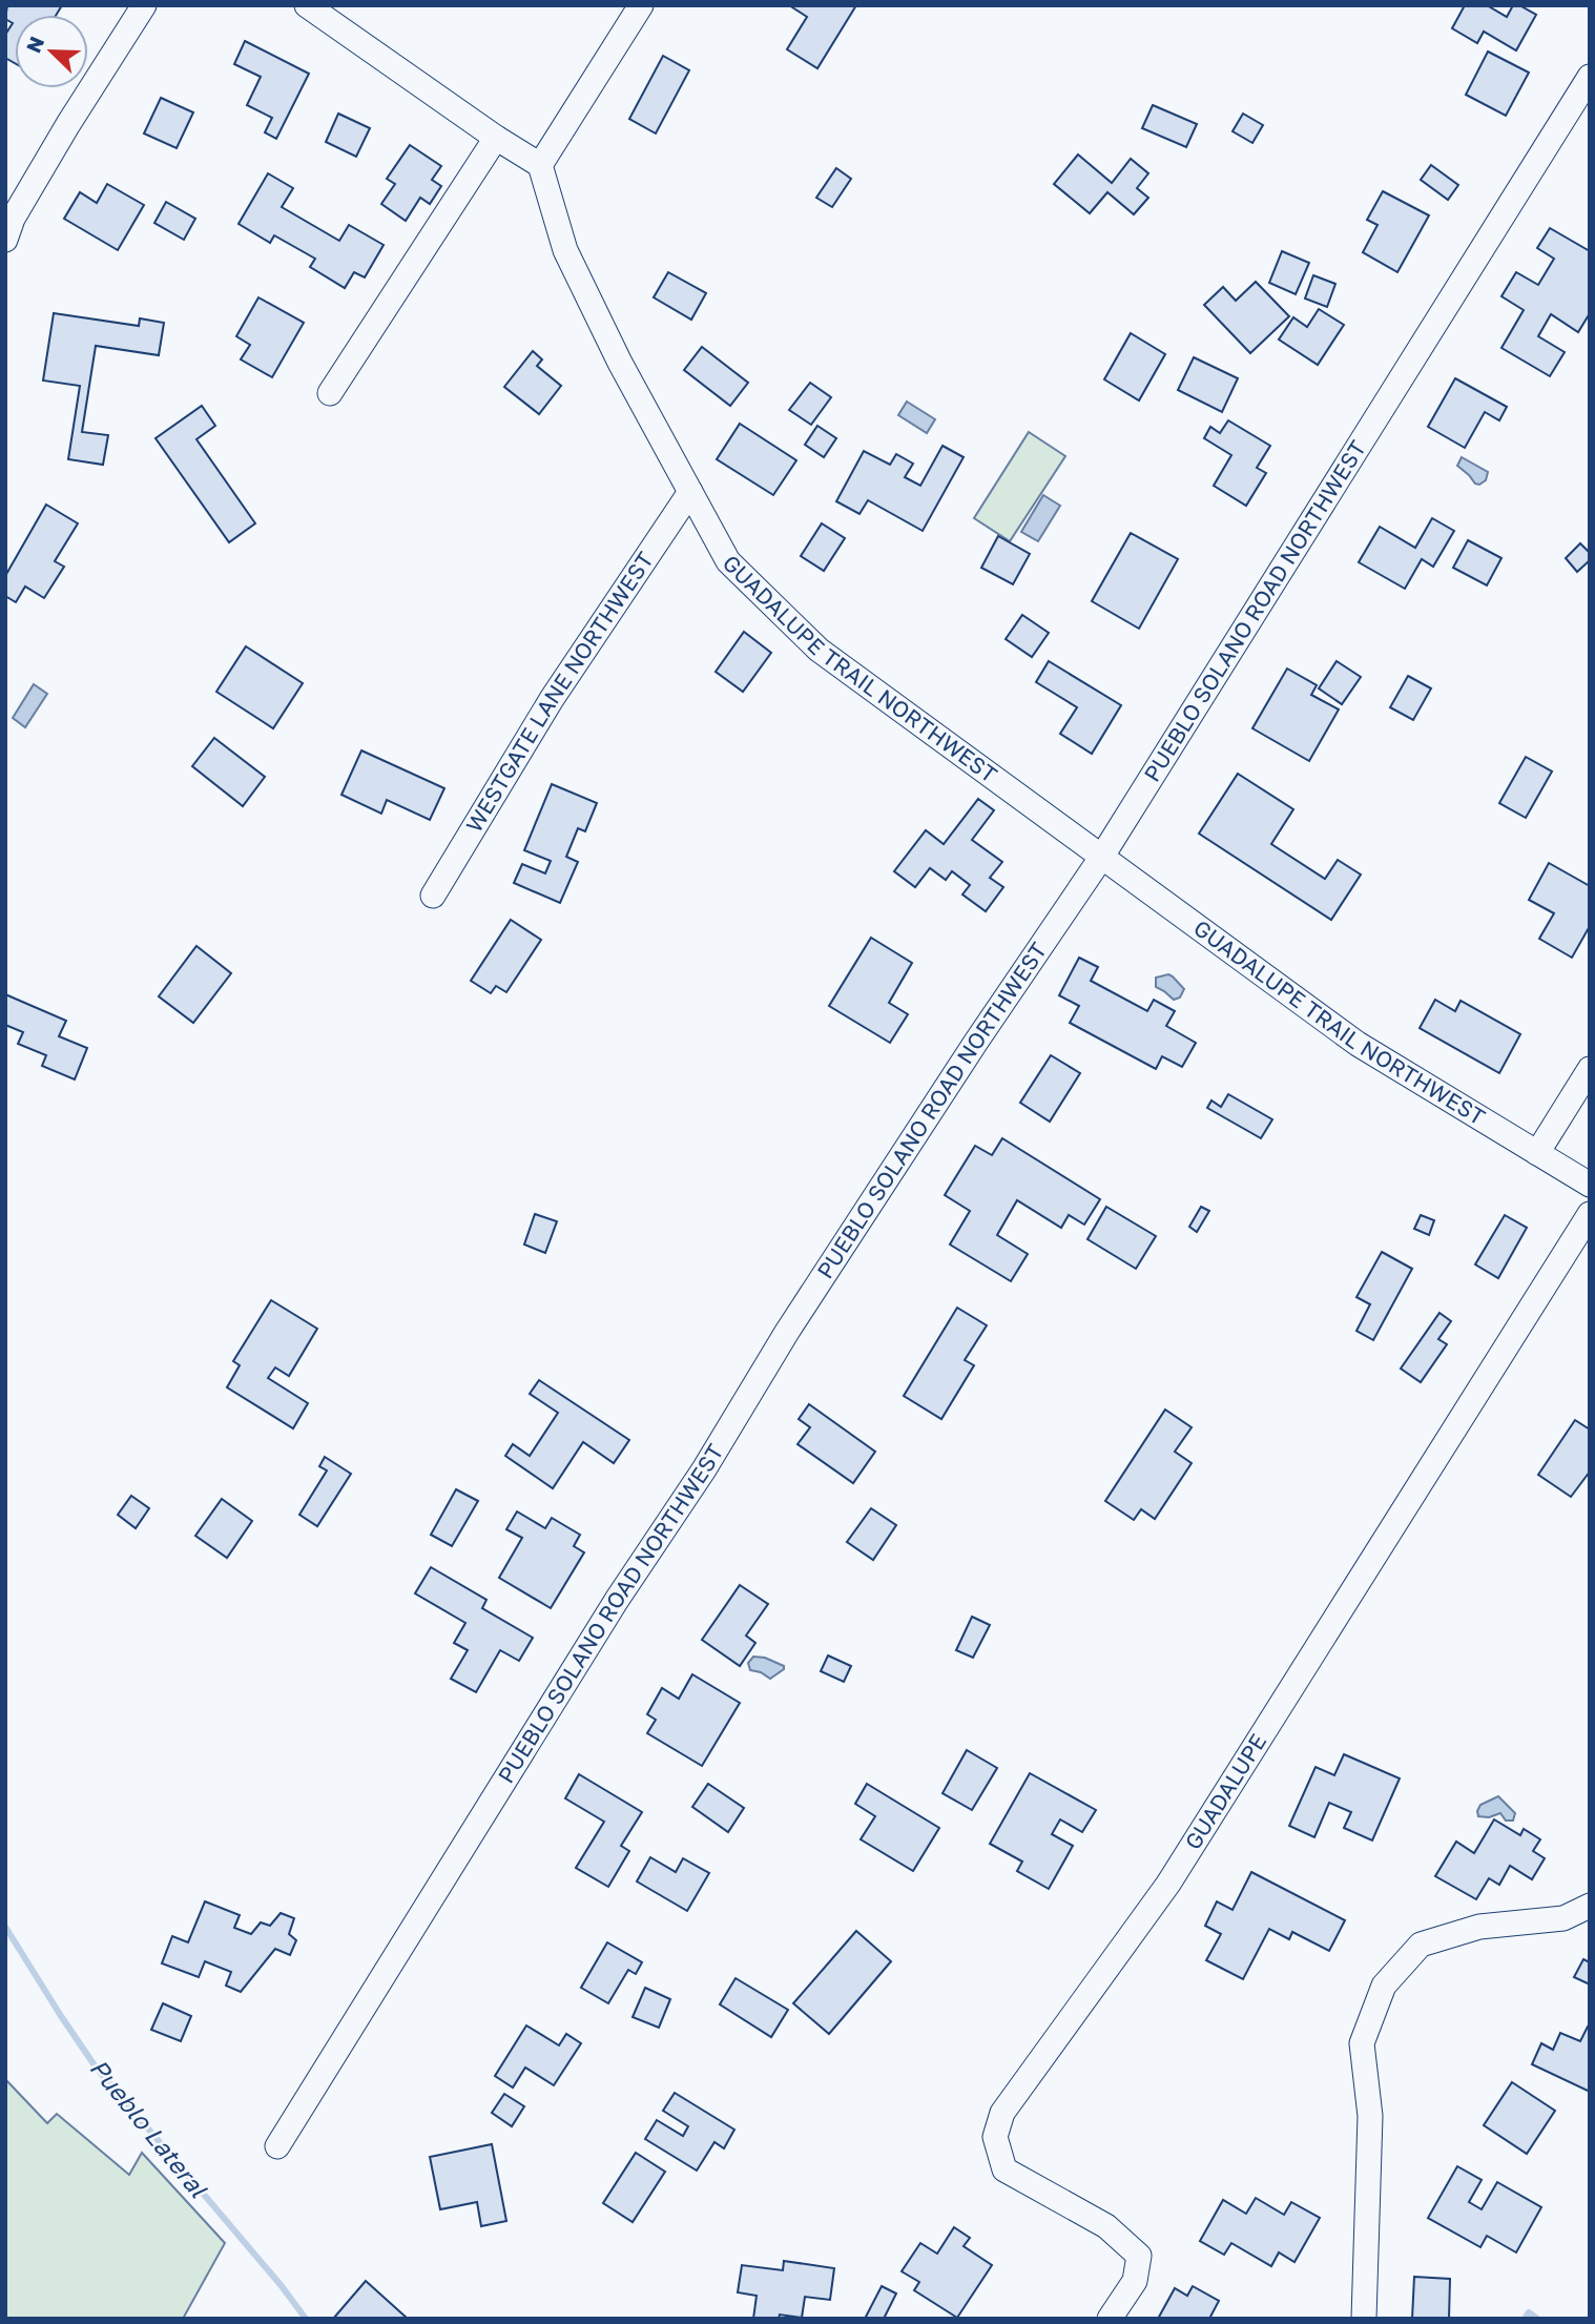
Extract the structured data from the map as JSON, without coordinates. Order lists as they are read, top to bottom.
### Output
{
  "streets": {
    "street": [
      "PUEBLO SOLANO ROAD NORTHWEST",
      "GUADALUPE TRAIL NORTHWEST",
      "WESTGATE LANE NORTHWEST",
      "GUADALUPE"
    ]
  },
  "crossings": [
    ["PUEBLO SOLANO ROAD NORTHWEST", "GUADALUPE TRAIL NORTHWEST"],
    ["GUADALUPE TRAIL NORTHWEST", "WESTGATE LANE NORTHWEST"]
  ],
  "water": ["Pueblo Lateral"],
  "north": "top left"
}
